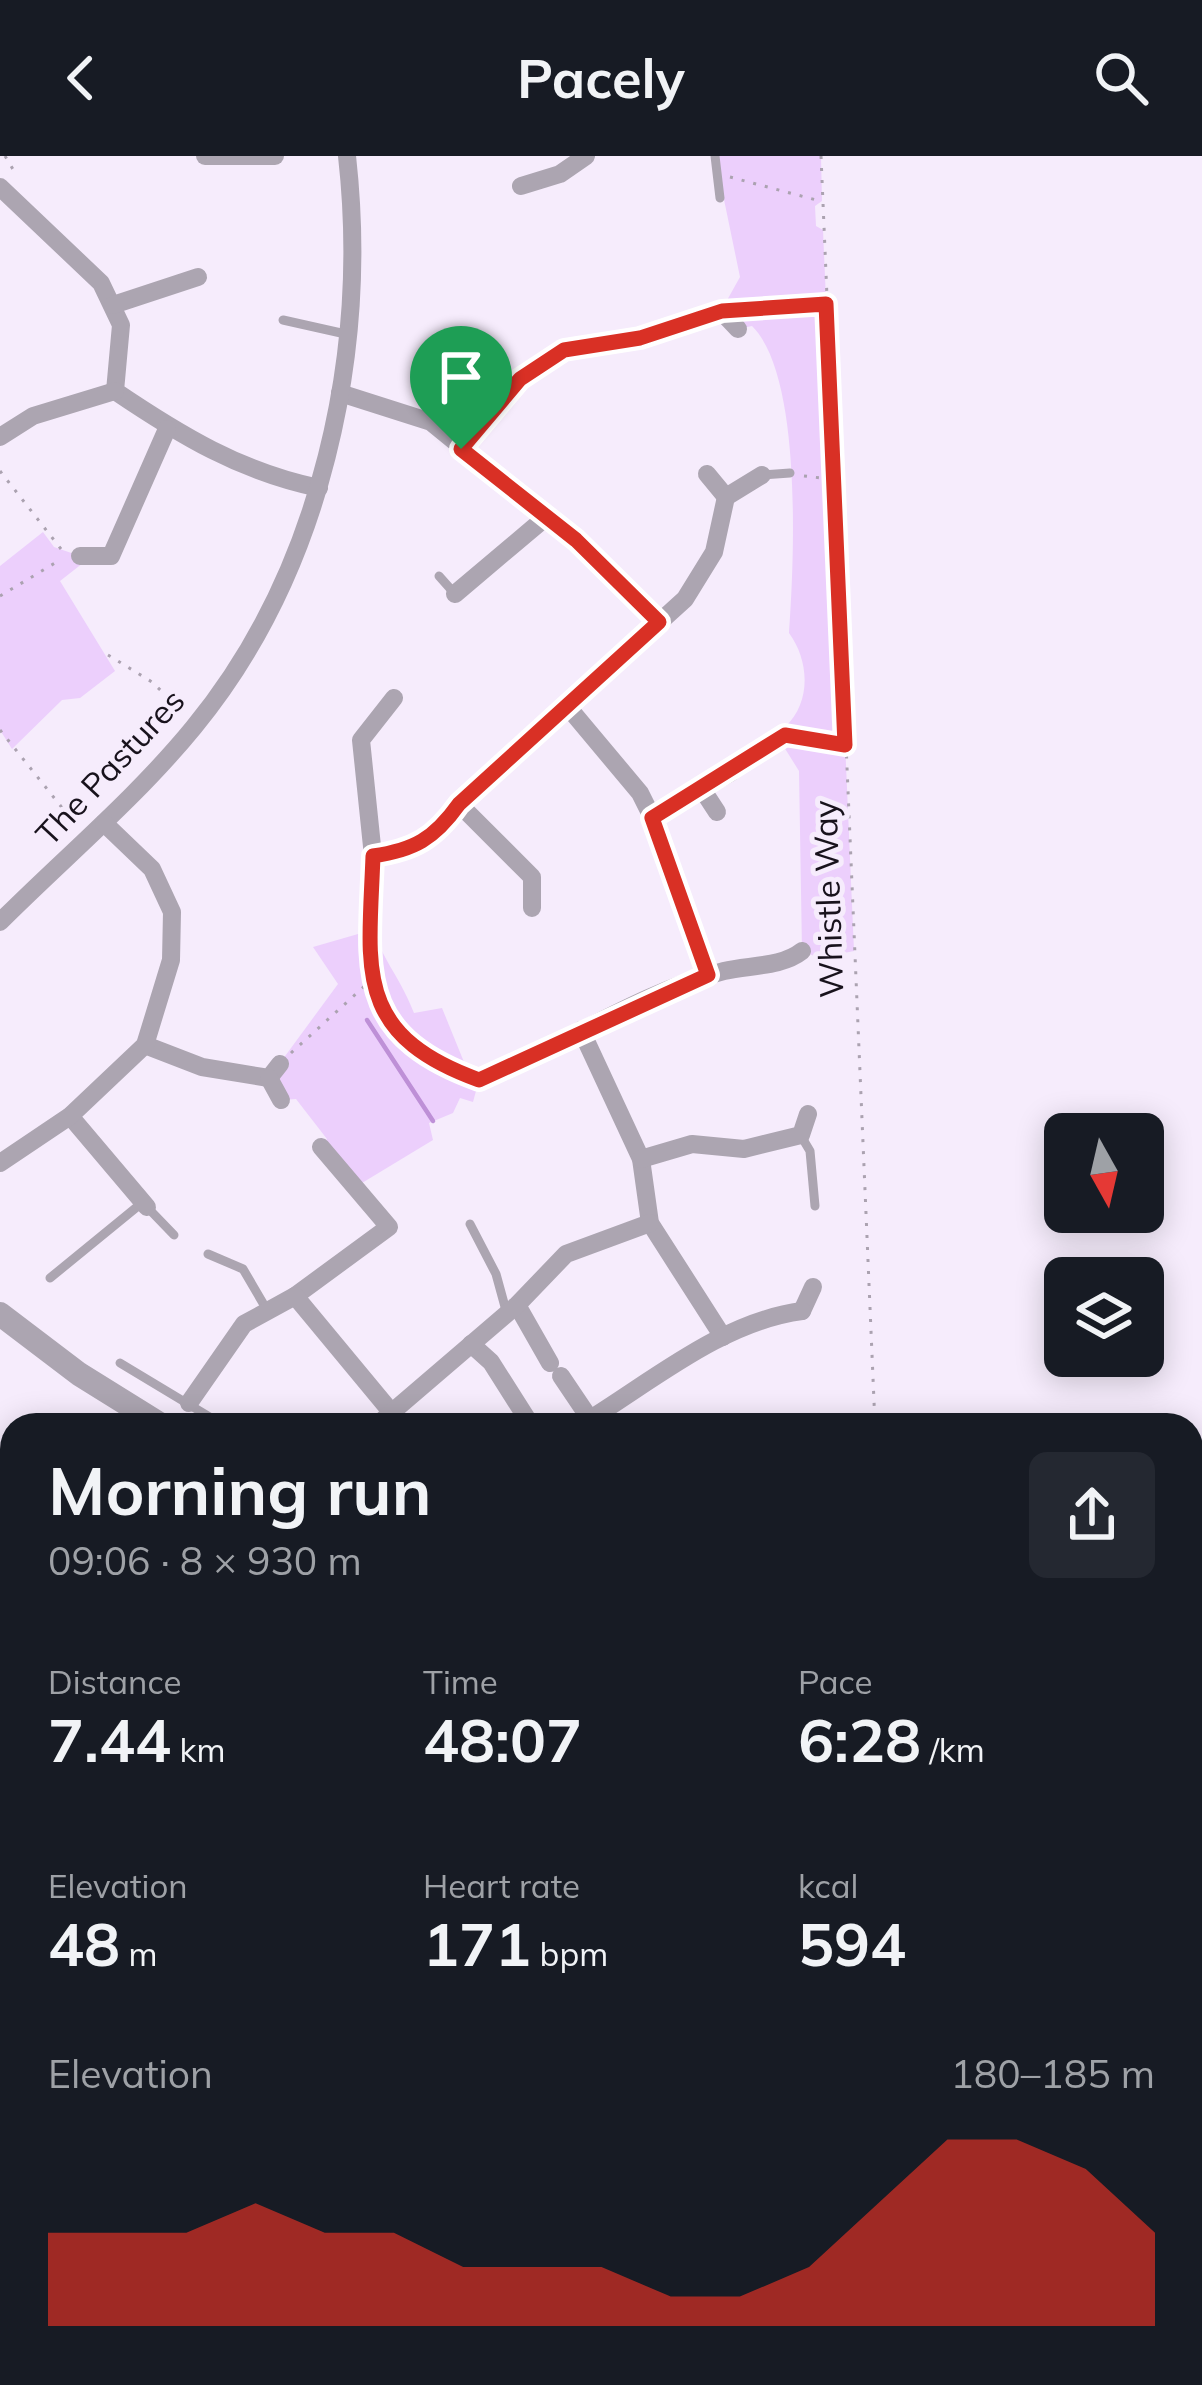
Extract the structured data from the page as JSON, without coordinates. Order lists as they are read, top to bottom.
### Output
{
  "streets": {
    "street": ["The Pastures"],
    "path": ["Whistle Way"]
  },
  "north": "bottom",
  "page": {
    "header": "Pacely",
    "heading": ["Morning run", "09:06 · 8 × 930 m"],
    "stats": [
      ["Distance", "7.44 km"],
      ["Time", "48:07"],
      ["Pace", "6:28 /km"],
      ["Elevation", "48 m"],
      ["Heart rate", "171 bpm"],
      ["kcal", "594"]
    ],
    "chart": ["Elevation", "180–185 m"]
  }
}
